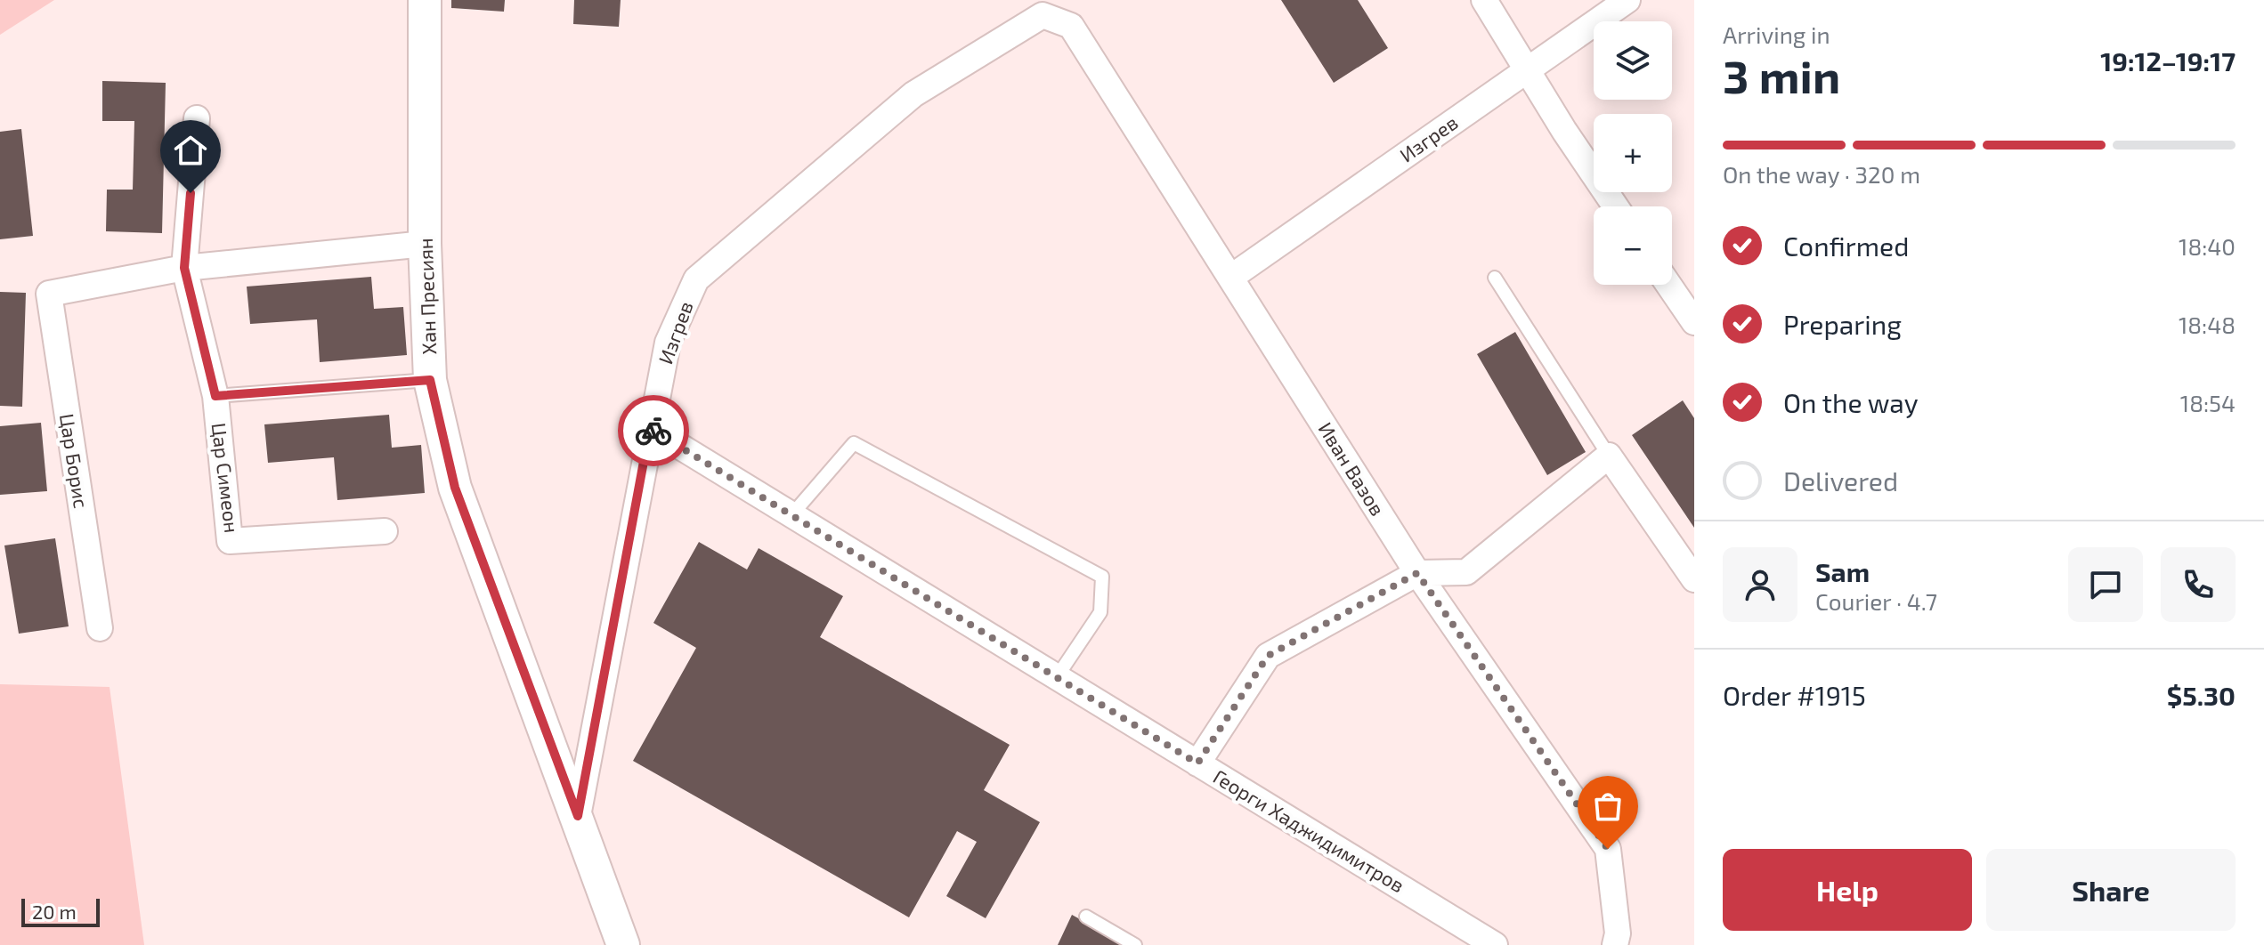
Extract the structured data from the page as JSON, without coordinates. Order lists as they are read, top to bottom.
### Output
{
  "streets": {
    "street": [
      "Изгрев",
      "Хан Пресиян",
      "Цар Борис",
      "Иван Вазов",
      "Цар Симеон",
      "Георги Хаджидимитров"
    ]
  },
  "crossings": [
    ["Изгрев", "Хан Пресиян"],
    ["Изгрев", "Иван Вазов"],
    ["Изгрев", "Георги Хаджидимитров"],
    ["Цар Борис", "Цар Симеон"]
  ],
  "scale_bar": "20 m",
  "page": {
    "heading": ["3 min", "Arriving in", "19:12–19:17"],
    "panel": [
      "Sam",
      "Courier · 4.7",
      "Order #1915",
      "$5.30"
    ],
    "map_buttons": ["+", "−"],
    "bar": "On the way · 320 m",
    "list": [
      ["Confirmed", "18:40"],
      ["Preparing", "18:48"],
      ["On the way", "18:54"],
      "Delivered"
    ],
    "buttons": ["Help", "Share"],
    "scale": "20 m"
  }
}
